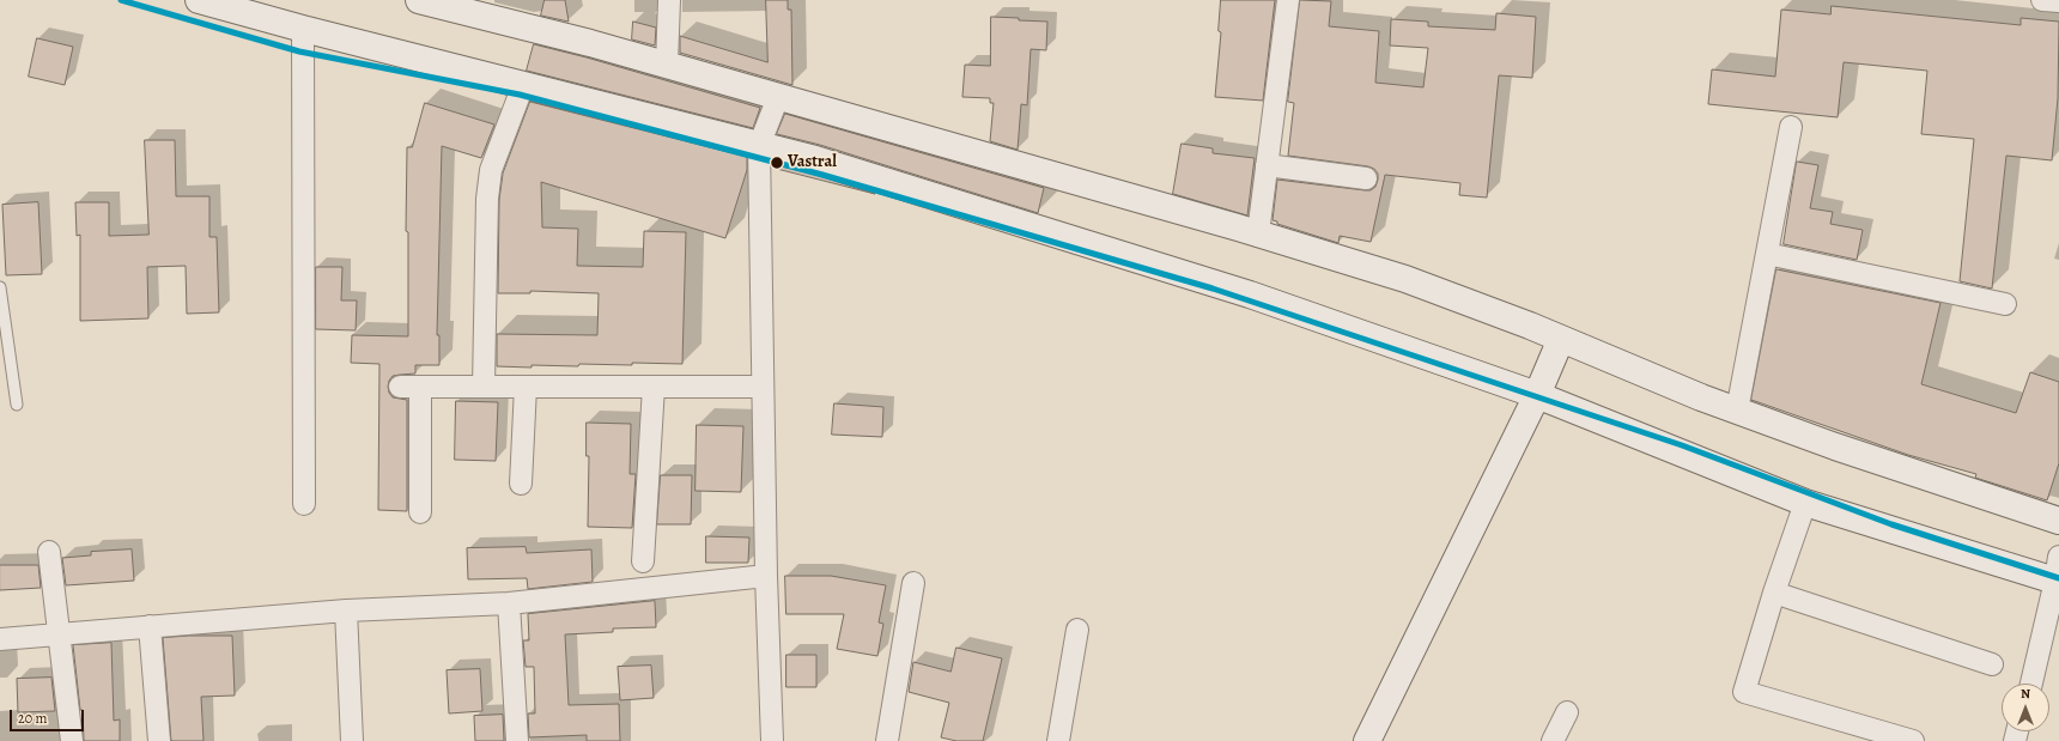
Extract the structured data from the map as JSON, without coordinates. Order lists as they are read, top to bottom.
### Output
{
  "places": ["Vastral"],
  "scale_bar": "20 m",
  "north": "top"
}
